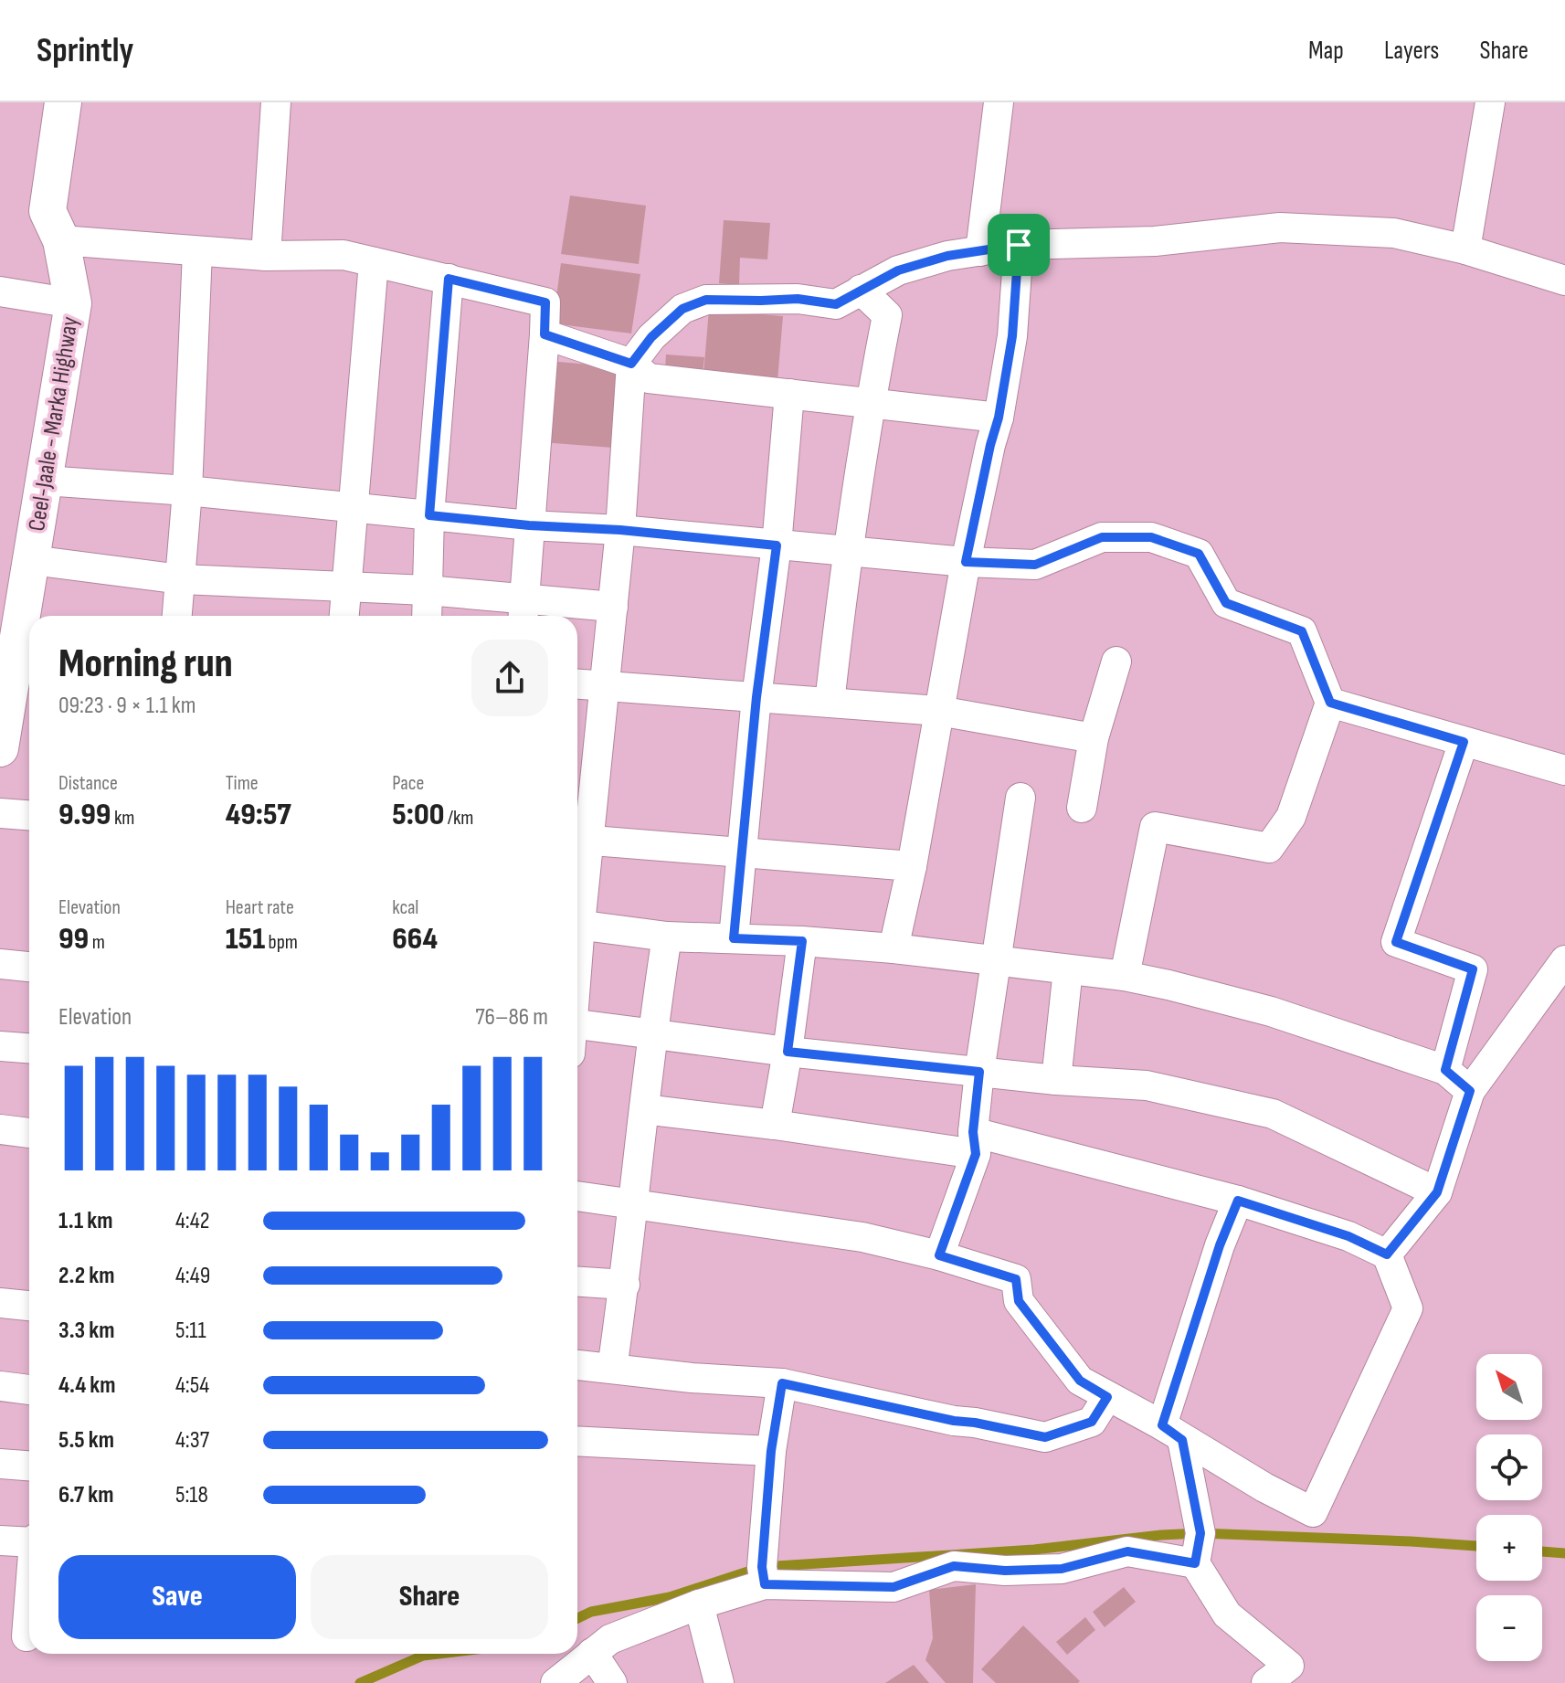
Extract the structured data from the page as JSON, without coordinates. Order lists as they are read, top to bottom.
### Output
{
  "streets": {
    "street": ["Ceel-Jaale - Marka Highway"]
  },
  "north": "top left",
  "page": {
    "header": "Sprintly",
    "nav": ["Map", "Layers", "Share"],
    "heading": ["Morning run", "09:23 · 9 × 1.1 km"],
    "stats": [
      ["Distance", "9.99 km"],
      ["Time", "49:57"],
      ["Pace", "5:00 /km"],
      ["Elevation", "99 m"],
      ["Heart rate", "151 bpm"],
      ["kcal", "664"]
    ],
    "chart": ["Elevation", "76–86 m"],
    "list": [
      {
        "name": "1.1 km",
        "note": "4:42"
      },
      {
        "name": "2.2 km",
        "note": "4:49"
      },
      {
        "name": "3.3 km",
        "note": "5:11"
      },
      {
        "name": "4.4 km",
        "note": "4:54"
      },
      {
        "name": "5.5 km",
        "note": "4:37"
      },
      {
        "name": "6.7 km",
        "note": "5:18"
      }
    ],
    "map_buttons": ["+", "−"],
    "buttons": ["Save", "Share"]
  }
}
